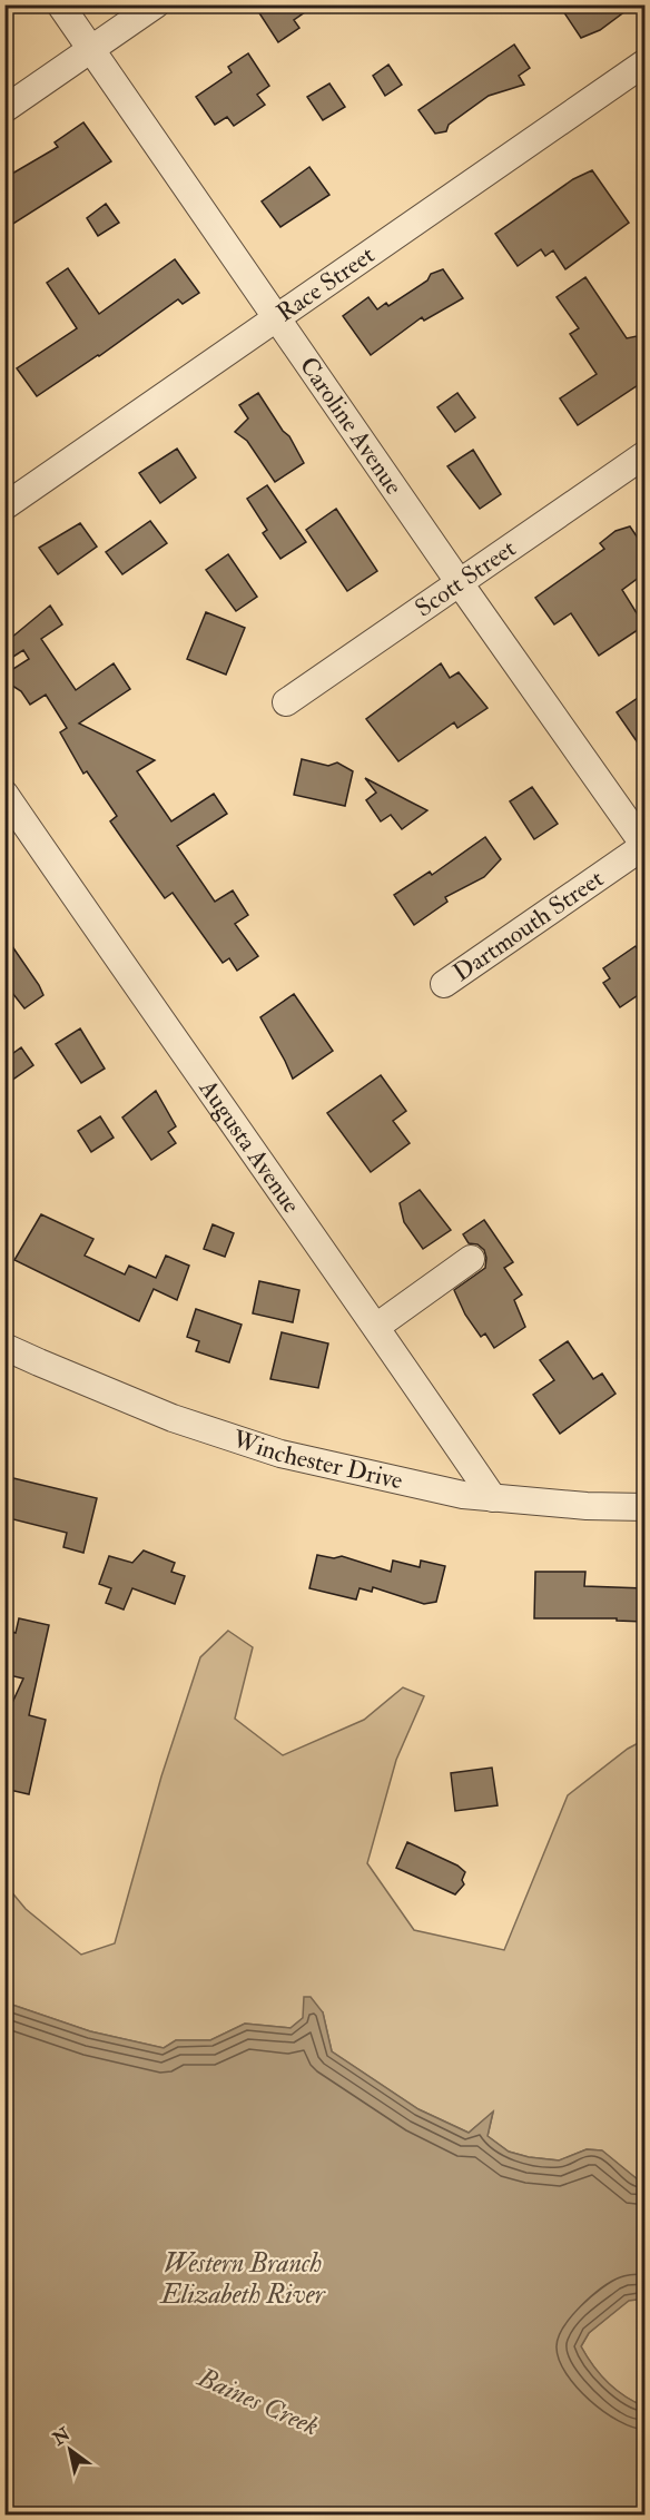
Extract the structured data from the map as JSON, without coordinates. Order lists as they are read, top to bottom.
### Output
{
  "streets": {
    "street": [
      "Race Street",
      "Caroline Avenue",
      "Scott Street",
      "Dartmouth Street",
      "Augusta Avenue",
      "Winchester Drive"
    ]
  },
  "crossings": [
    ["Race Street", "Caroline Avenue"],
    ["Caroline Avenue", "Scott Street"],
    ["Caroline Avenue", "Dartmouth Street"],
    ["Augusta Avenue", "Winchester Drive"]
  ],
  "water": ["Western Branch Elizabeth River", "Baines Creek"],
  "north": "top left"
}
